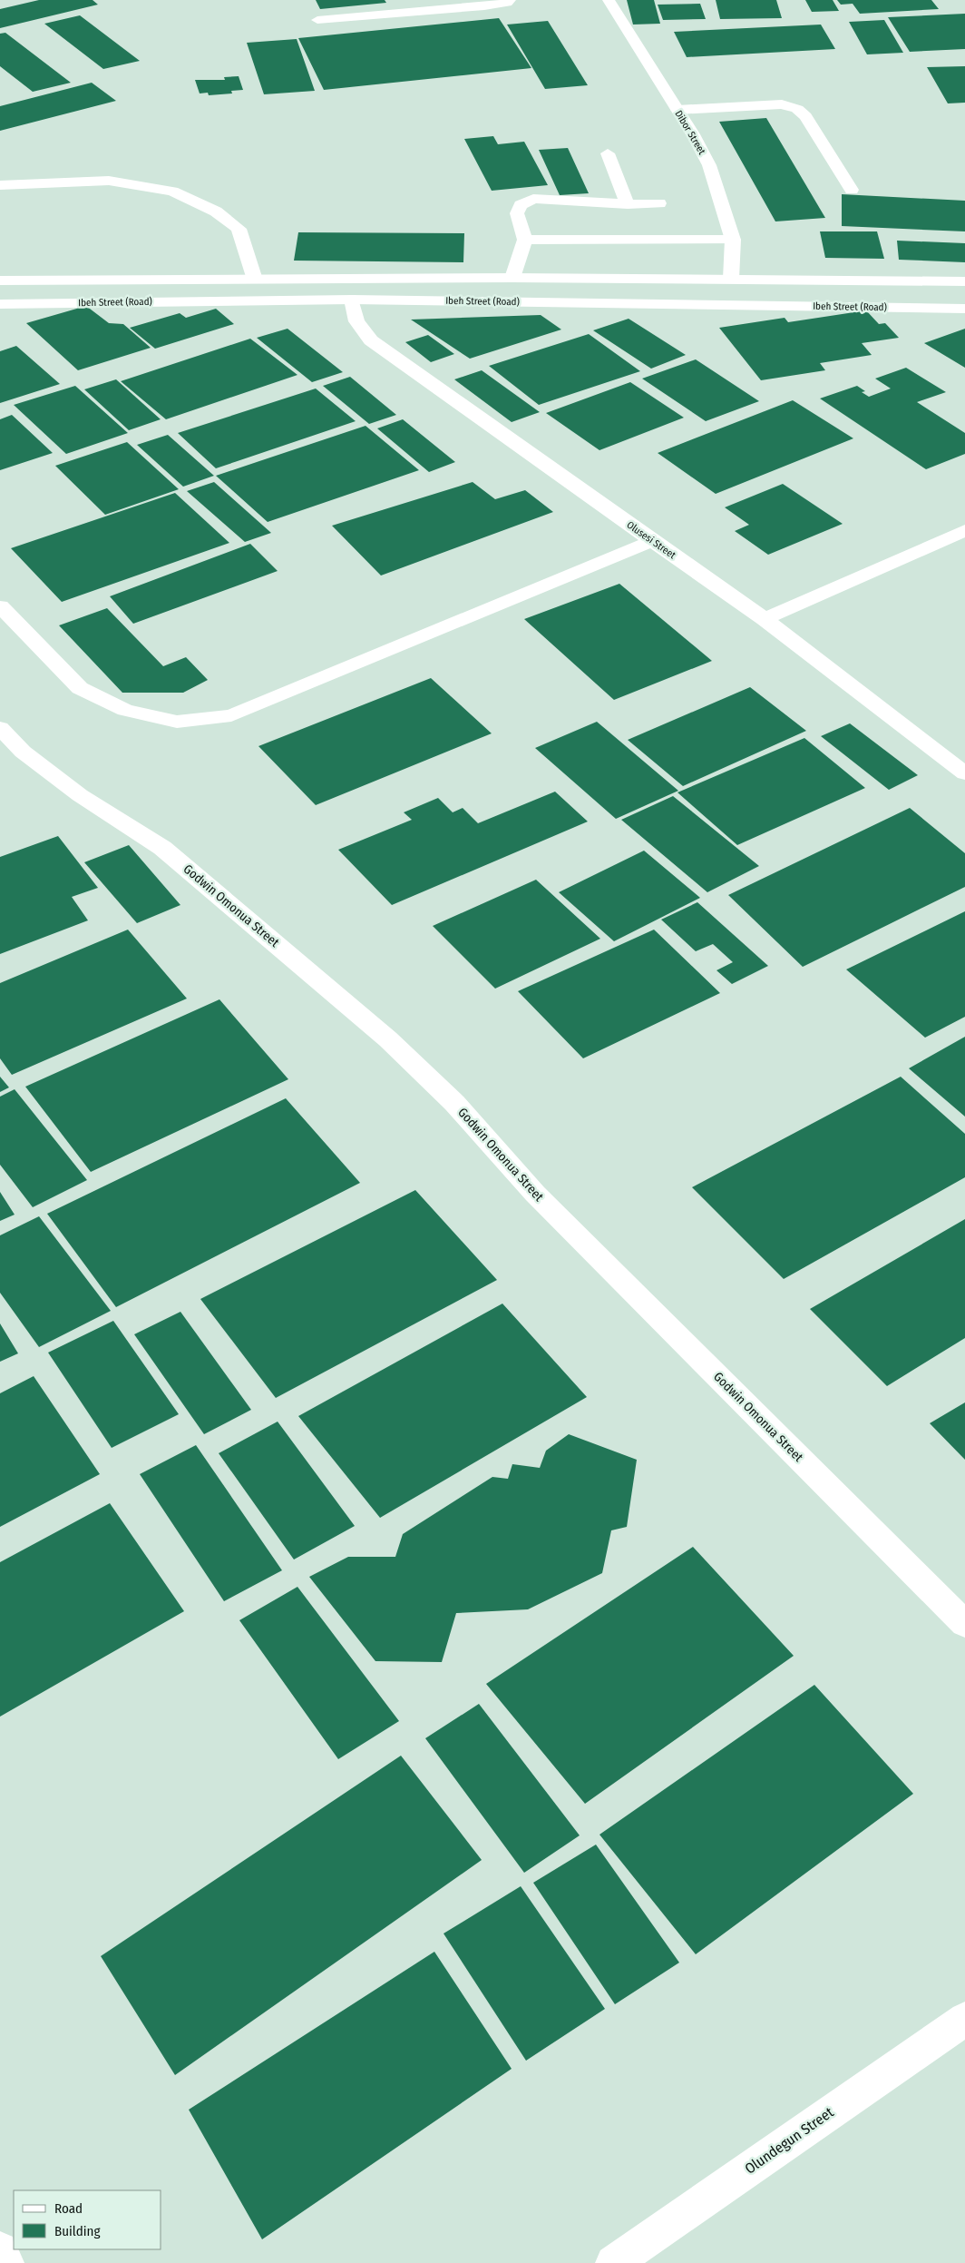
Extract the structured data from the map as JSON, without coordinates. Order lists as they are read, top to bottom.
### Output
{
  "streets": {
    "street": [
      "Dibor Street",
      "Ibeh Street (Road)",
      "Olusesi Street",
      "Godwin Omonua Street",
      "Olundegun Street"
    ]
  },
  "crossings": [
    ["Dibor Street", "Ibeh Street (Road)"],
    ["Ibeh Street (Road)", "Olusesi Street"]
  ],
  "legend": ["Road", "Building"]
}
